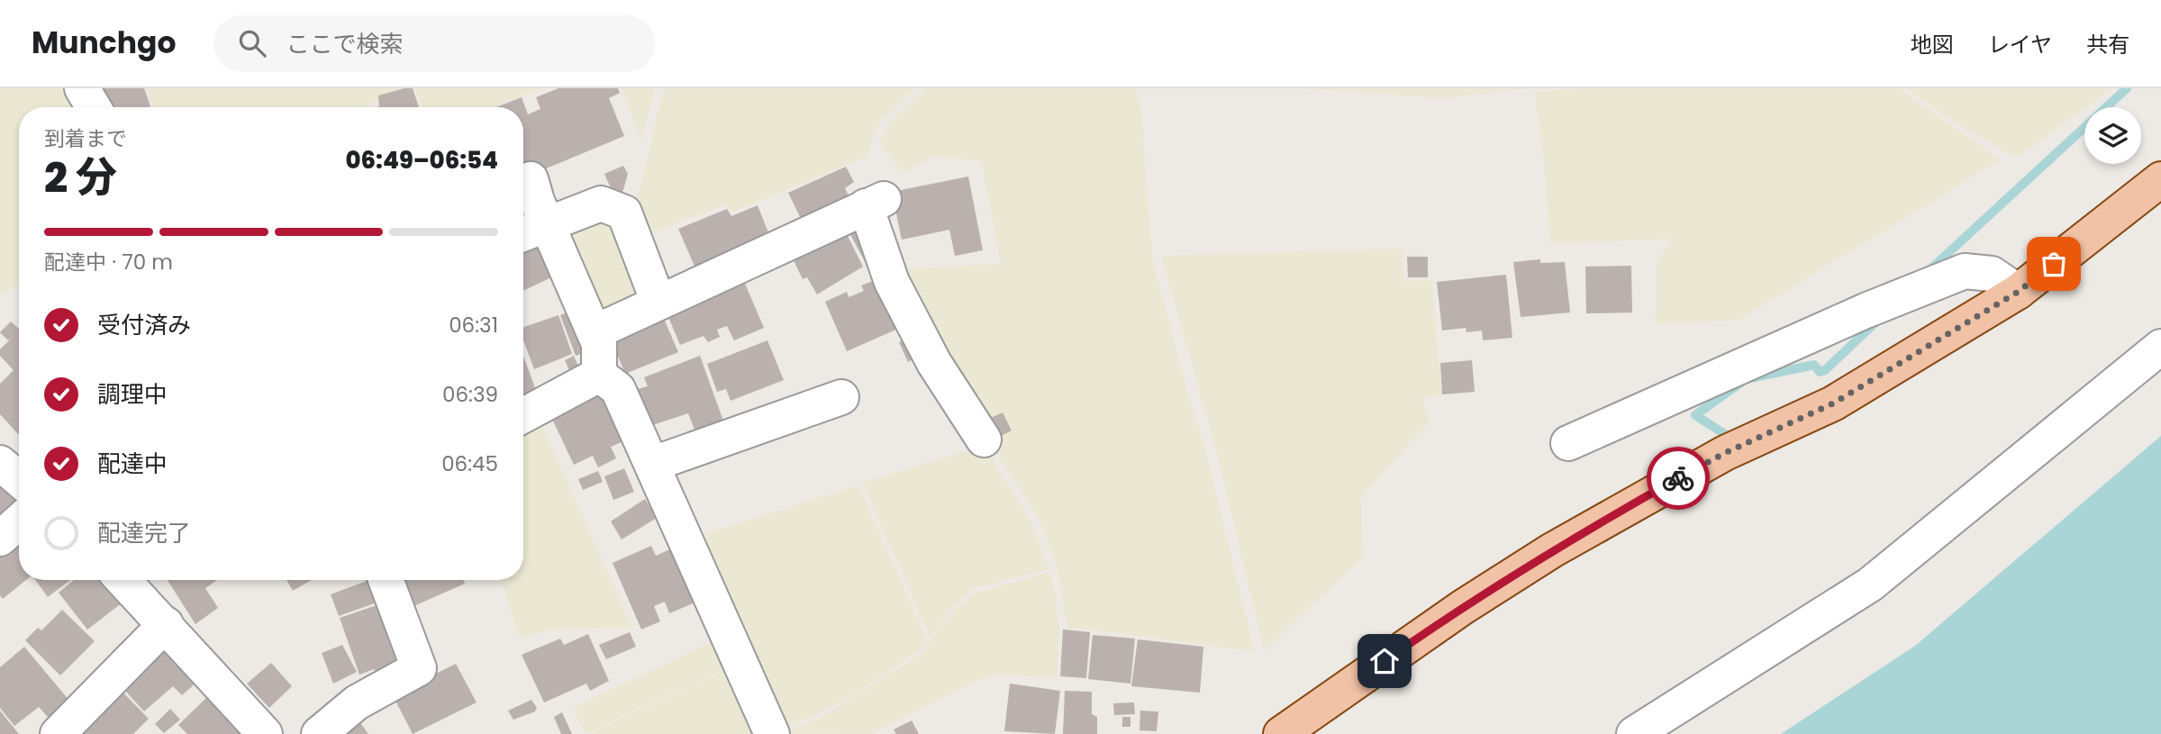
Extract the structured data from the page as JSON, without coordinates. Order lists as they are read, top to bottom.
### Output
{
  "page": {
    "header": "Munchgo",
    "search": "ここで検索",
    "nav": ["地図", "レイヤ", "共有"],
    "heading": ["2 分", "到着まで", "06:49–06:54"],
    "bar": "配達中 · 70 m",
    "list": [
      ["受付済み", "06:31"],
      ["調理中", "06:39"],
      ["配達中", "06:45"],
      "配達完了"
    ]
  }
}
